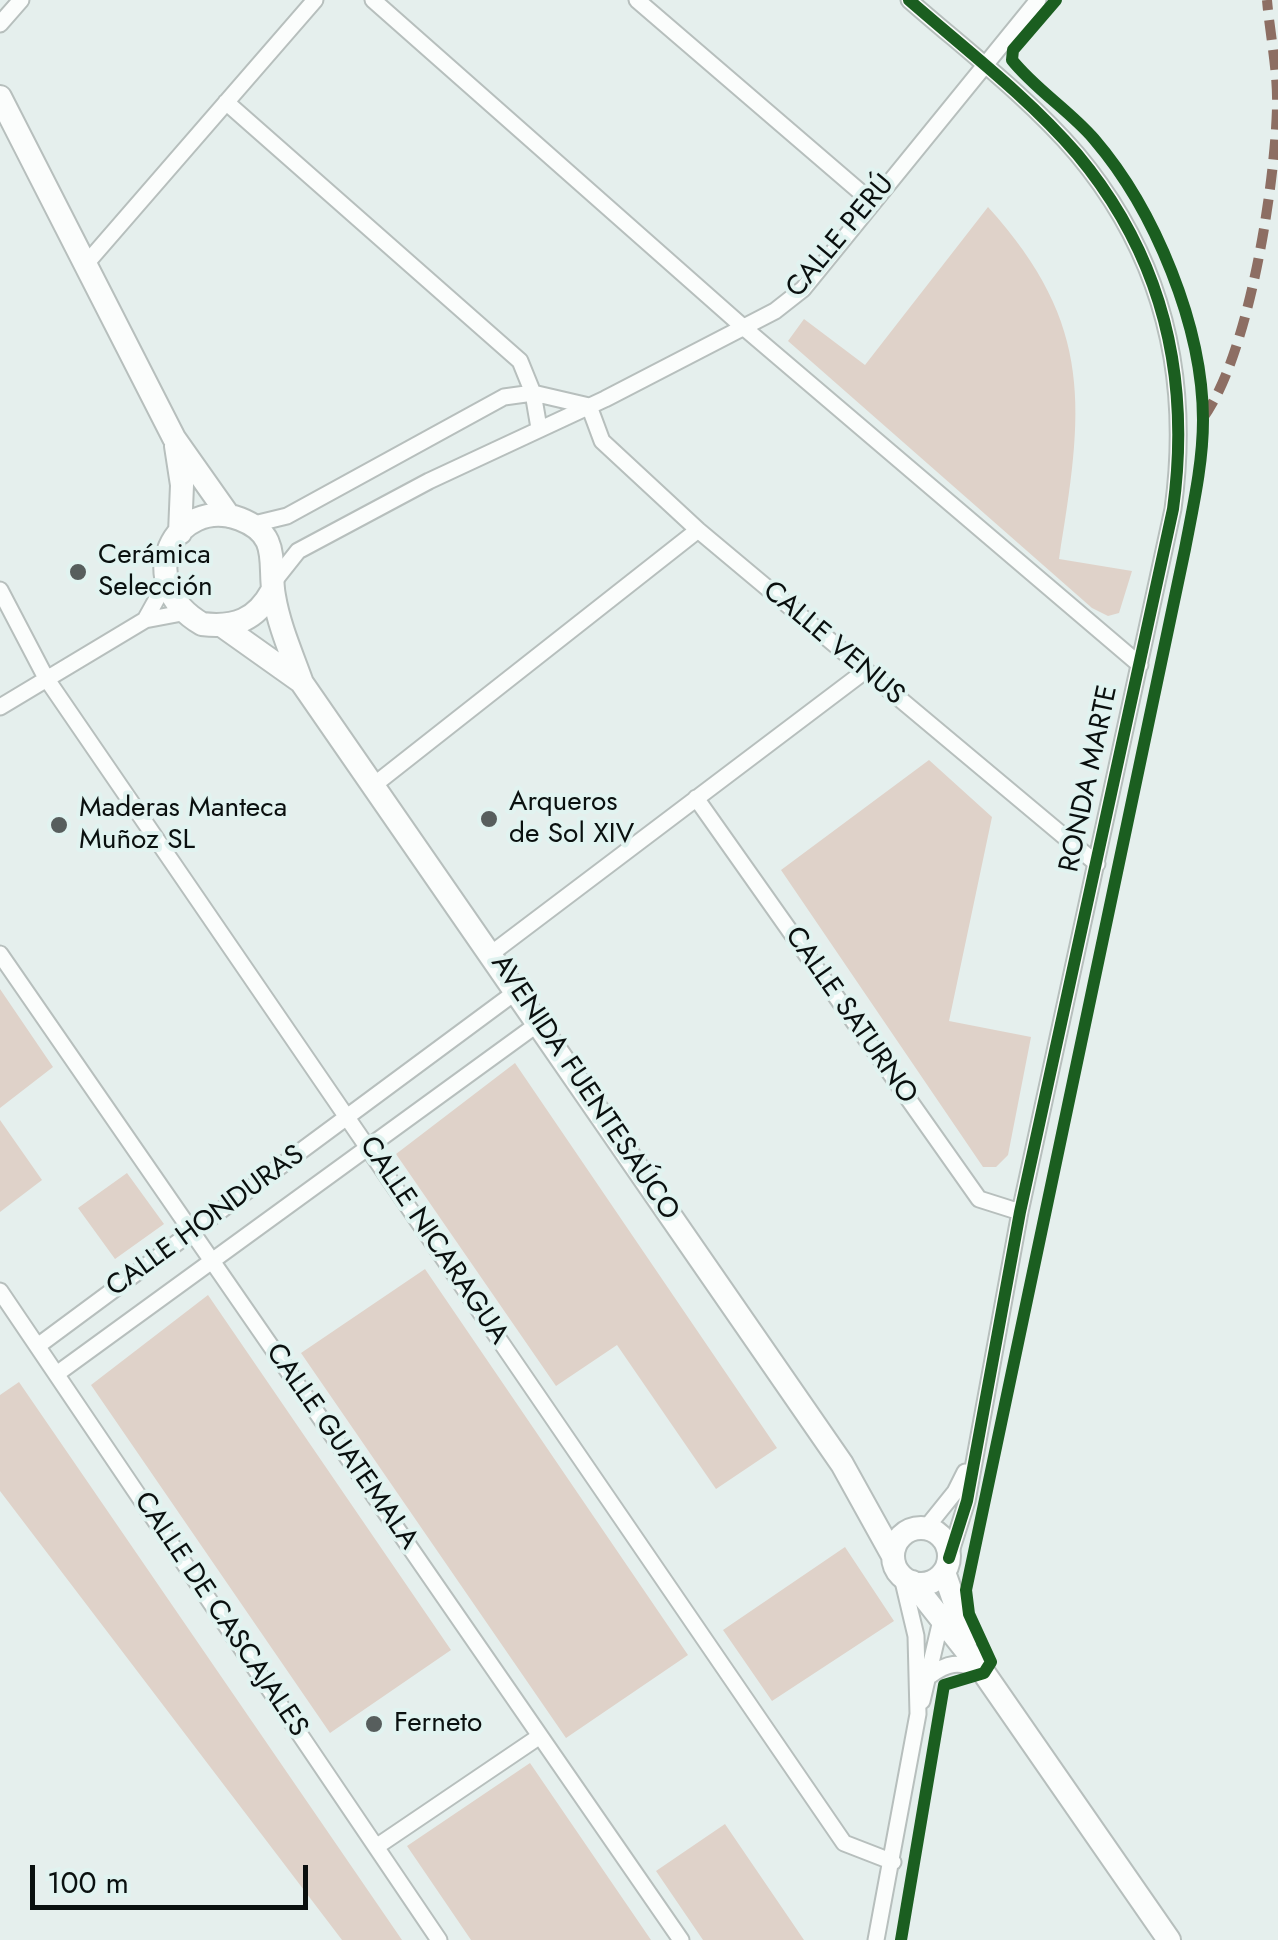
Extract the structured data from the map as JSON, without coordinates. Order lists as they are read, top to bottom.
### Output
{
  "streets": {
    "street": [
      "CALLE PERÚ",
      "CALLE VENUS",
      "RONDA MARTE",
      "CALLE SATURNO",
      "AVENIDA FUENTESAÚCO",
      "CALLE HONDURAS",
      "CALLE NICARAGUA",
      "CALLE GUATEMALA",
      "CALLE DE CASCAJALES"
    ]
  },
  "crossings": [
    ["CALLE PERÚ", "CALLE VENUS"],
    ["CALLE PERÚ", "RONDA MARTE"],
    ["CALLE PERÚ", "AVENIDA FUENTESAÚCO"],
    ["CALLE VENUS", "RONDA MARTE"],
    ["RONDA MARTE", "CALLE SATURNO"],
    ["RONDA MARTE", "AVENIDA FUENTESAÚCO"],
    ["RONDA MARTE", "CALLE NICARAGUA"],
    ["AVENIDA FUENTESAÚCO", "CALLE HONDURAS"],
    ["CALLE HONDURAS", "CALLE NICARAGUA"],
    ["CALLE HONDURAS", "CALLE GUATEMALA"],
    ["CALLE HONDURAS", "CALLE DE CASCAJALES"]
  ],
  "places": [
    "Cerámica Selección",
    "Arqueros de Sol XIV",
    "Maderas Manteca Muñoz SL",
    "Ferneto"
  ],
  "scale_bar": "100 m"
}
